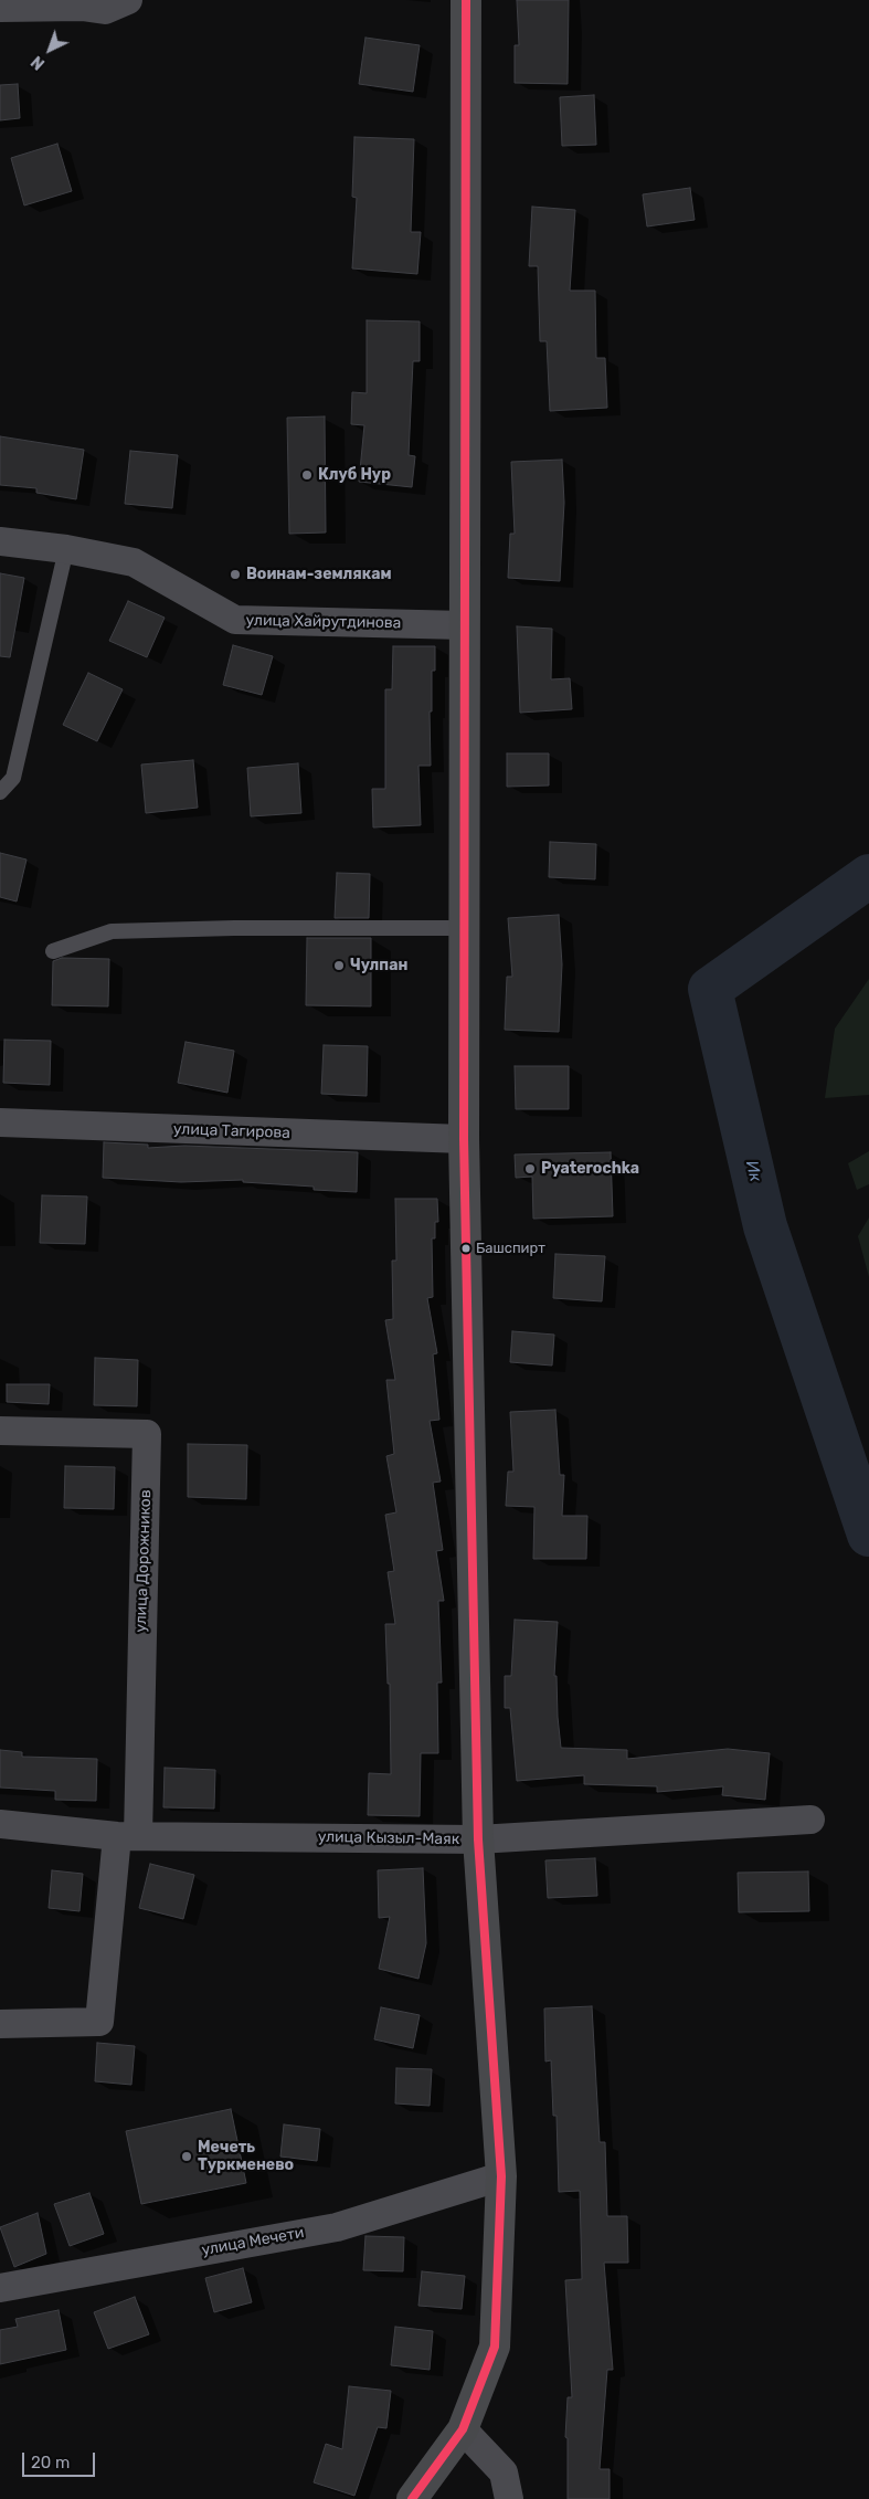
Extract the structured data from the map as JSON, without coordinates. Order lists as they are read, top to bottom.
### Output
{
  "streets": {
    "street": [
      "улица Хайрутдинова",
      "улица Тагирова",
      "улица Дорожников",
      "улица Кызыл-Маяк",
      "улица Мечети"
    ]
  },
  "crossings": [
    ["улица Дорожников", "улица Кызыл-Маяк"]
  ],
  "water": ["Ик"],
  "places": [
    "Клуб Нур",
    "Воинам-землякам",
    "Чулпан",
    "Pyaterochka",
    "Башспирт",
    "Мечеть Туркменево"
  ],
  "scale_bar": "20 m",
  "north": "bottom left"
}
